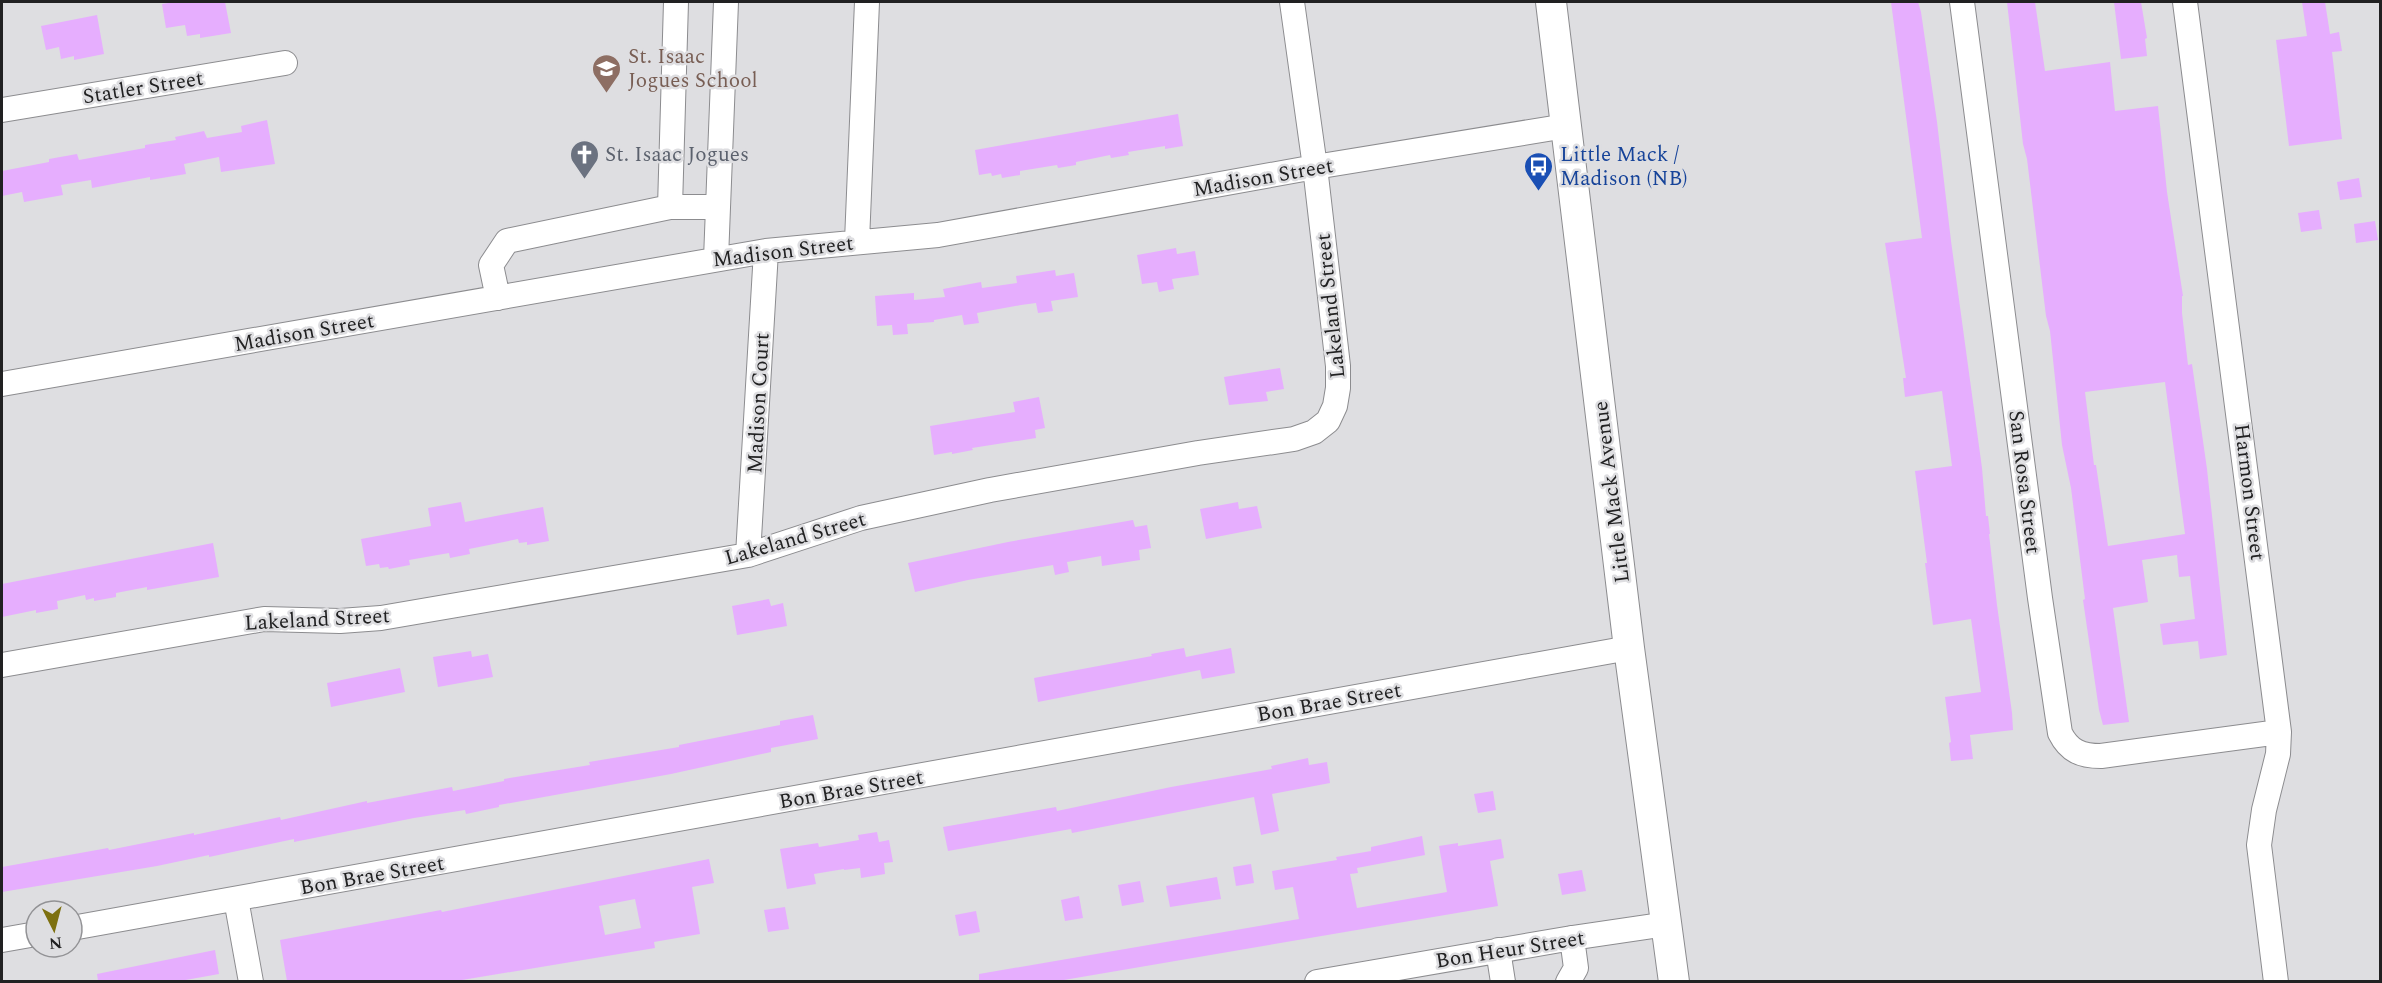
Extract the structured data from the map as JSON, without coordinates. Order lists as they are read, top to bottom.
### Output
{
  "streets": {
    "main road": ["Little Mack Avenue"],
    "street": [
      "Statler Street",
      "Madison Street",
      "Lakeland Street",
      "Madison Court",
      "San Rosa Street",
      "Harmon Street",
      "Bon Brae Street",
      "Bon Heur Street"
    ]
  },
  "crossings": [
    ["Madison Street", "Lakeland Street"],
    ["Madison Street", "Madison Court"],
    ["Madison Street", "Little Mack Avenue"],
    ["Lakeland Street", "Madison Court"],
    ["San Rosa Street", "Harmon Street"],
    ["Little Mack Avenue", "Bon Brae Street"],
    ["Little Mack Avenue", "Bon Heur Street"]
  ],
  "places": {
    "school or university": ["St. Isaac Jogues School"],
    "church": ["St. Isaac Jogues"],
    "bus stop": ["Little Mack / Madison (NB)"]
  },
  "north": "bottom"
}
